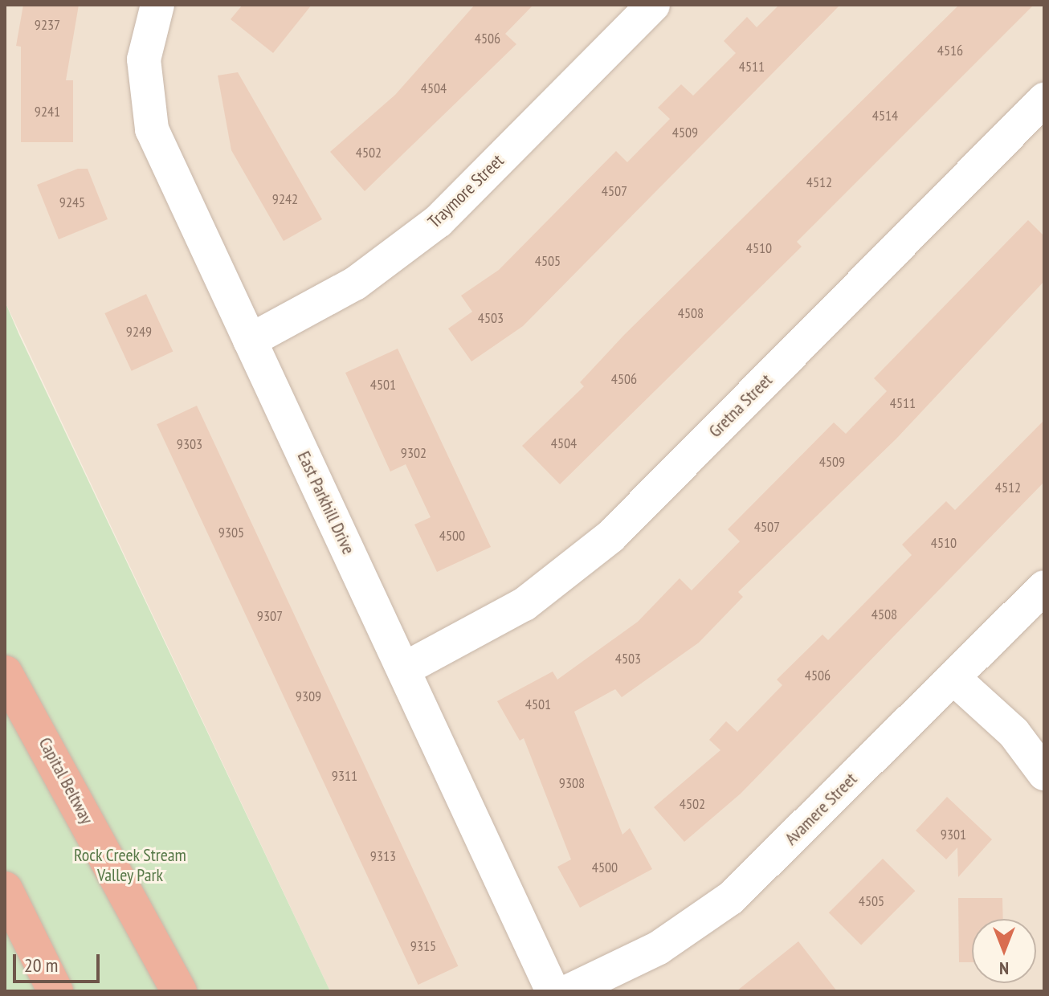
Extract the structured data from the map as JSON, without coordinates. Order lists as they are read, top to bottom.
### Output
{
  "streets": {
    "highway": ["Capital Beltway"],
    "street": [
      "Traymore Street",
      "Gretna Street",
      "East Parkhill Drive",
      "Avamere Street"
    ]
  },
  "crossings": [
    ["Traymore Street", "East Parkhill Drive"],
    ["Gretna Street", "East Parkhill Drive"]
  ],
  "parks": ["Rock Creek Stream Valley Park"],
  "house_numbers": [
    "9237",
    "4506",
    "4516",
    "4511",
    "4504",
    "9241",
    "4514",
    "4509",
    "4502",
    "4512",
    "4507",
    "9242",
    "9245",
    "4510",
    "4505",
    "4508",
    "4503",
    "9249",
    "4506",
    "4501",
    "4511",
    "4504",
    "9303",
    "9302",
    "4509",
    "4512",
    "4507",
    "9305",
    "4500",
    "4510",
    "4508",
    "9307",
    "4503",
    "4506",
    "9309",
    "4501",
    "9311",
    "9308",
    "4502",
    "9301",
    "9313",
    "4500",
    "4505",
    "9315"
  ],
  "scale_bar": "20 m",
  "north": "bottom"
}
